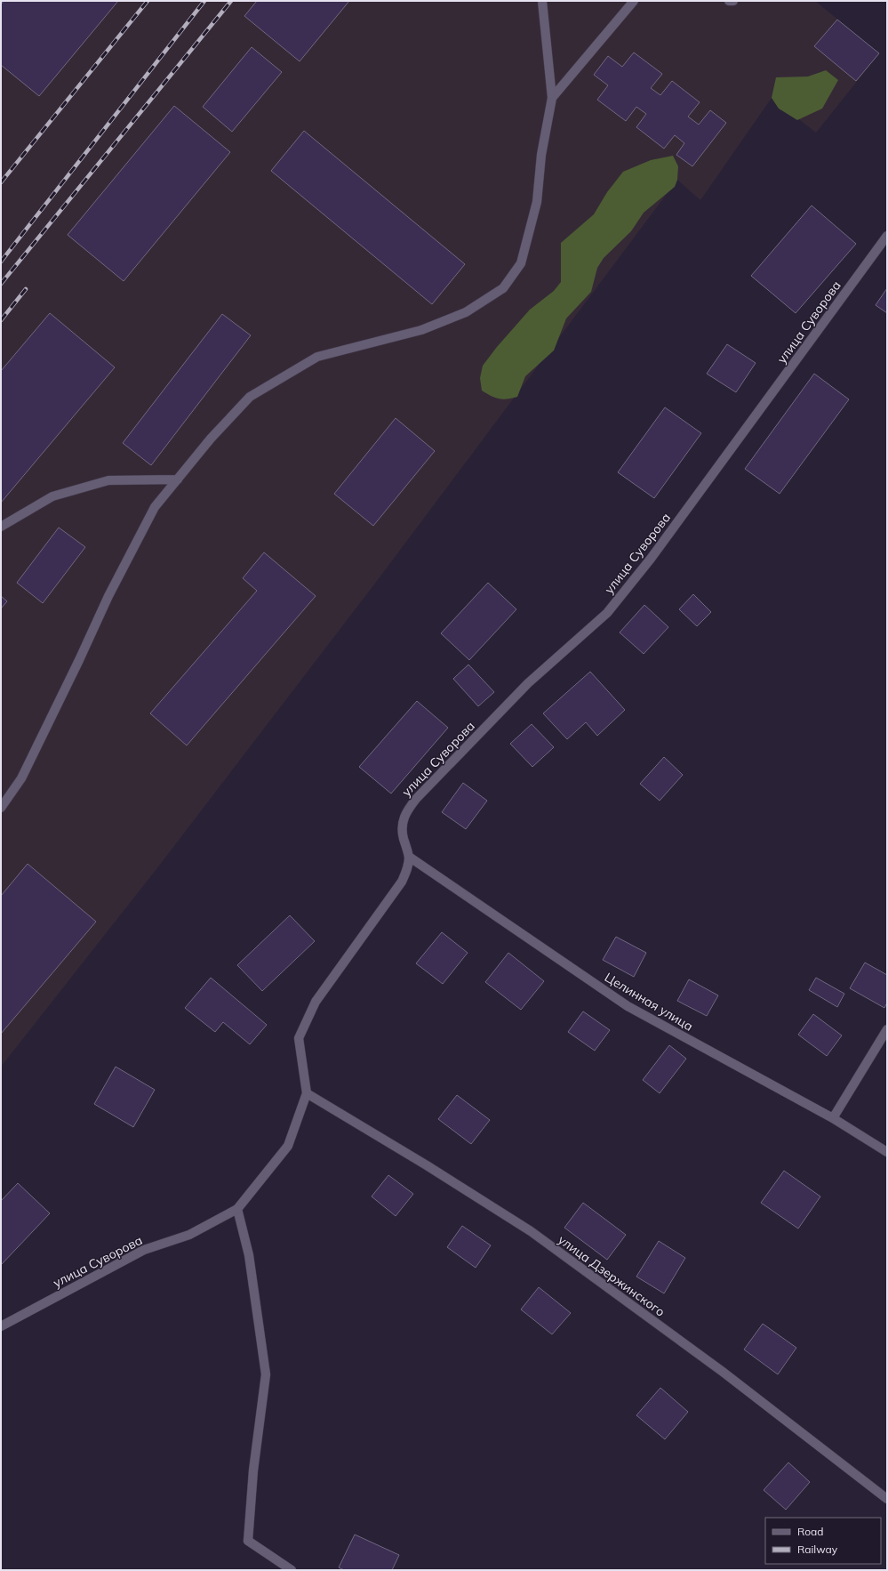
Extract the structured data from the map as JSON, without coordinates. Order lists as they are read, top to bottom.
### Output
{
  "streets": {
    "street": ["улица Суворова", "Целинная улица", "улица Дзержинского"]
  },
  "crossings": [
    ["улица Суворова", "Целинная улица"],
    ["улица Суворова", "улица Дзержинского"]
  ],
  "legend": ["Road", "Railway"]
}
